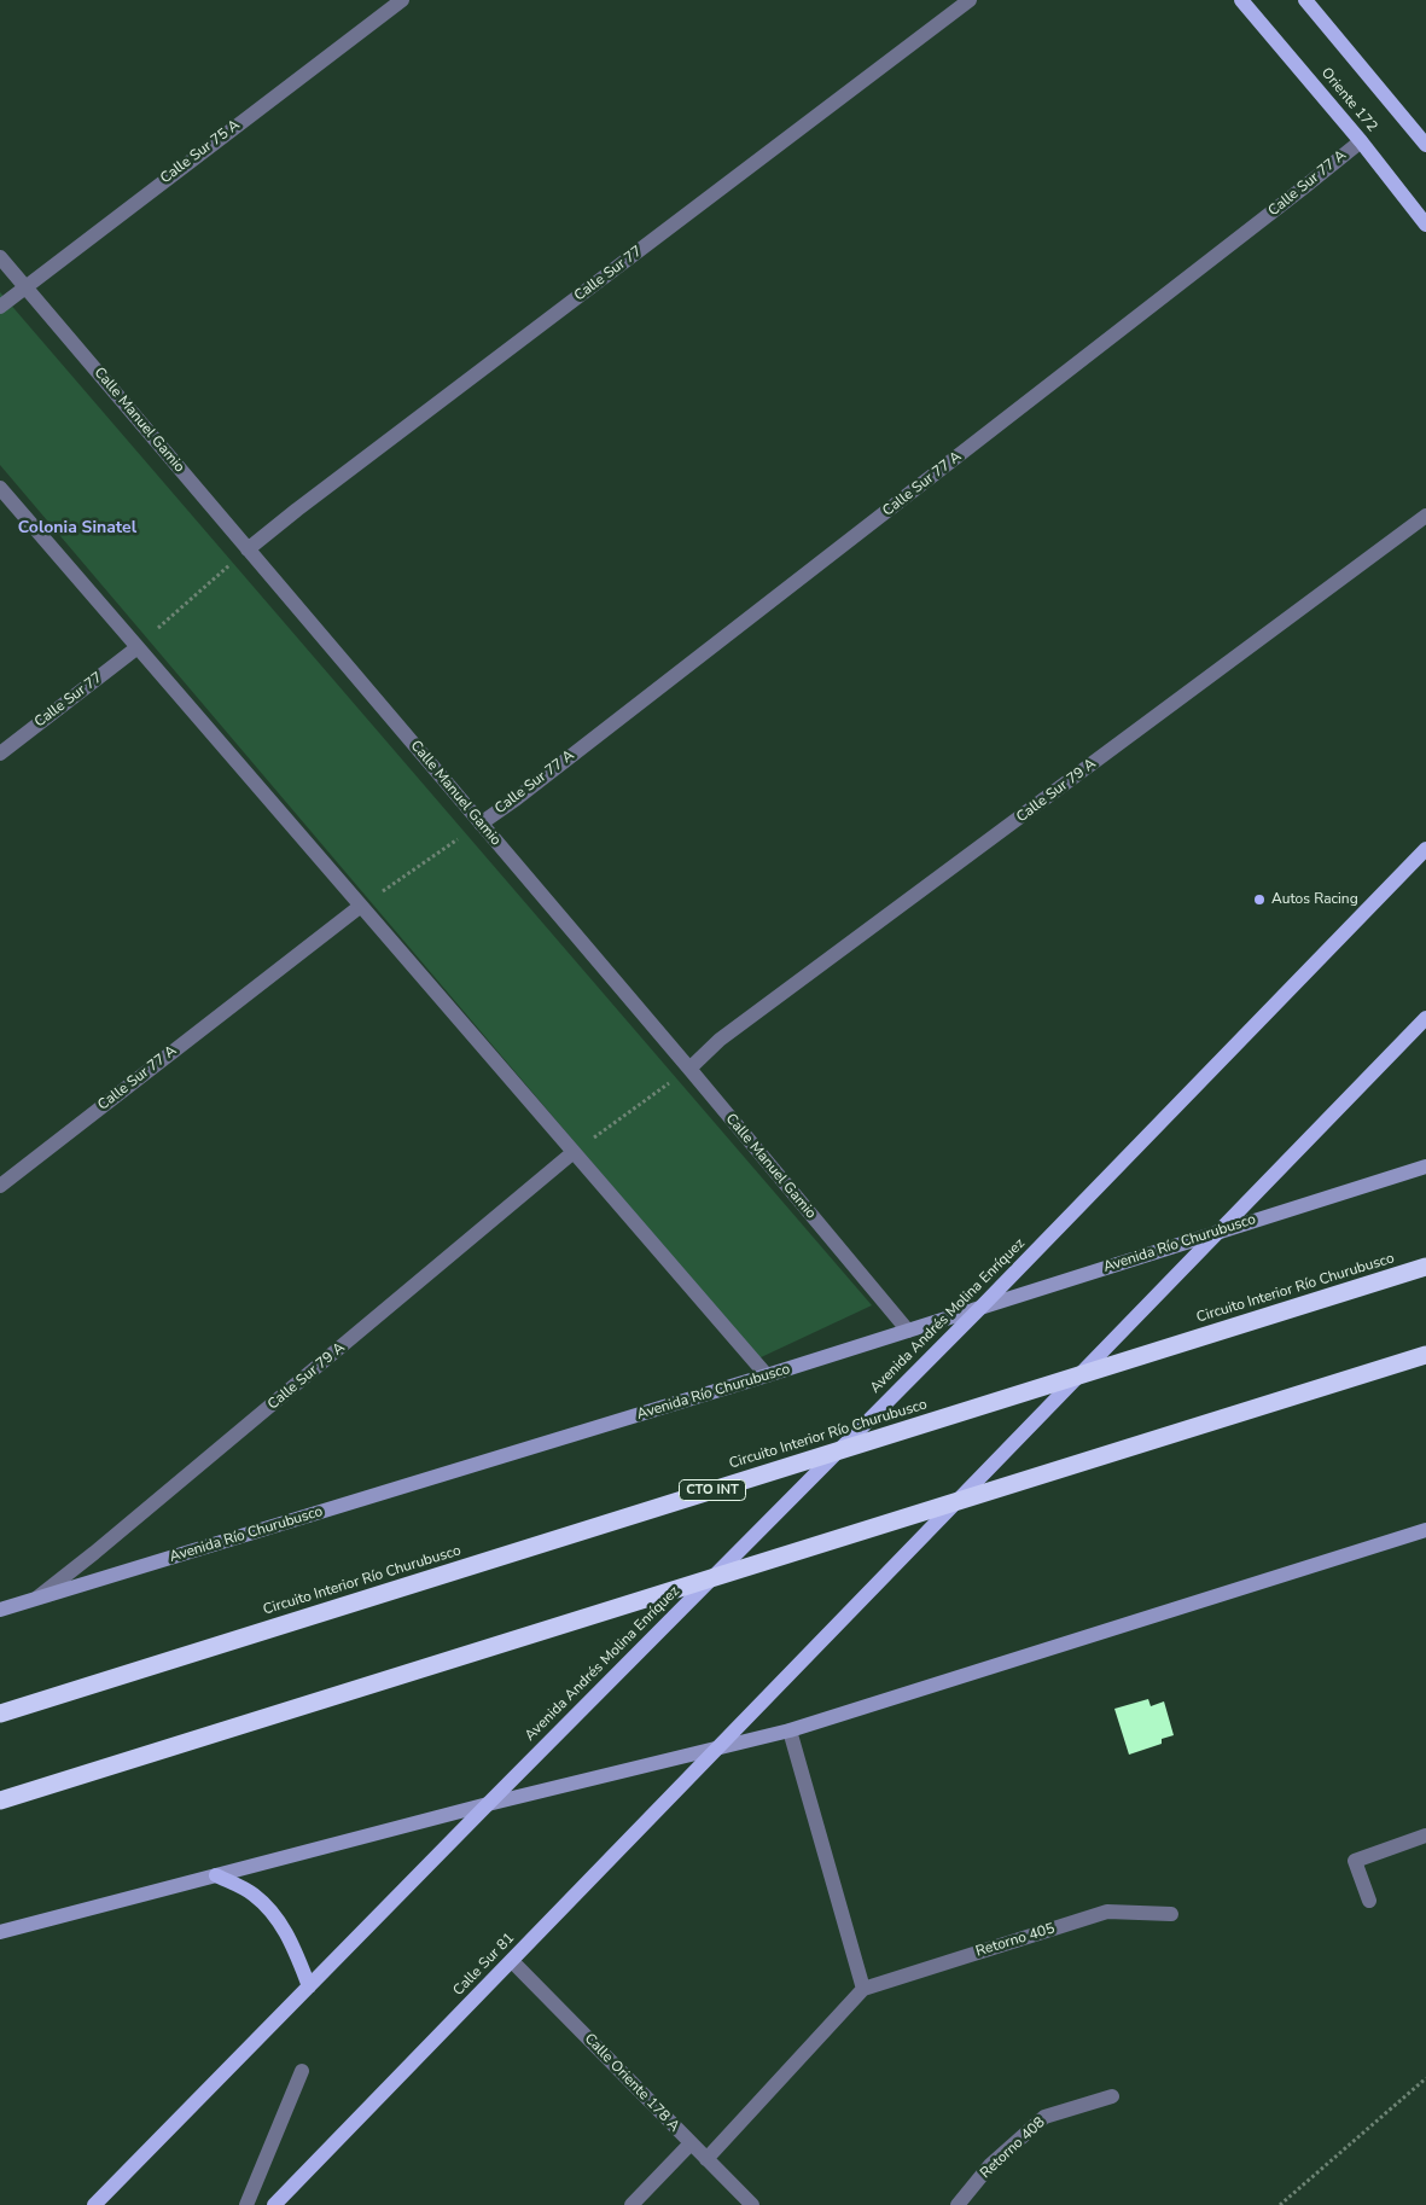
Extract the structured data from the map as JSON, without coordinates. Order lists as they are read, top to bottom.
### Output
{
  "streets": {
    "highway": ["Circuito Interior Río Churubusco", "CTO INT"],
    "main road": [
      "Oriente 172",
      "Avenida Río Churubusco",
      "Avenida Andrés Molina Enríquez",
      "Calle Sur 81"
    ],
    "street": [
      "Calle Sur 75 A",
      "Calle Sur 77 A",
      "Calle Sur 77",
      "Calle Manuel Gamio",
      "Calle Sur 79 A",
      "Retorno 405",
      "Calle Oriente 178 A",
      "Retorno 408"
    ]
  },
  "crossings": [
    ["Oriente 172", "Calle Sur 77 A"],
    ["Calle Sur 75 A", "Calle Manuel Gamio"],
    ["Calle Sur 77 A", "Calle Manuel Gamio"],
    ["Calle Sur 77", "Calle Manuel Gamio"],
    ["Calle Manuel Gamio", "Calle Sur 79 A"],
    ["Calle Manuel Gamio", "Avenida Río Churubusco"],
    ["Calle Sur 79 A", "Avenida Río Churubusco"],
    ["Avenida Río Churubusco", "Avenida Andrés Molina Enríquez"],
    ["Retorno 405", "Calle Oriente 178 A"],
    ["Calle Sur 81", "Calle Oriente 178 A"]
  ],
  "districts": ["Colonia Sinatel"],
  "places": ["Autos Racing"]
}
